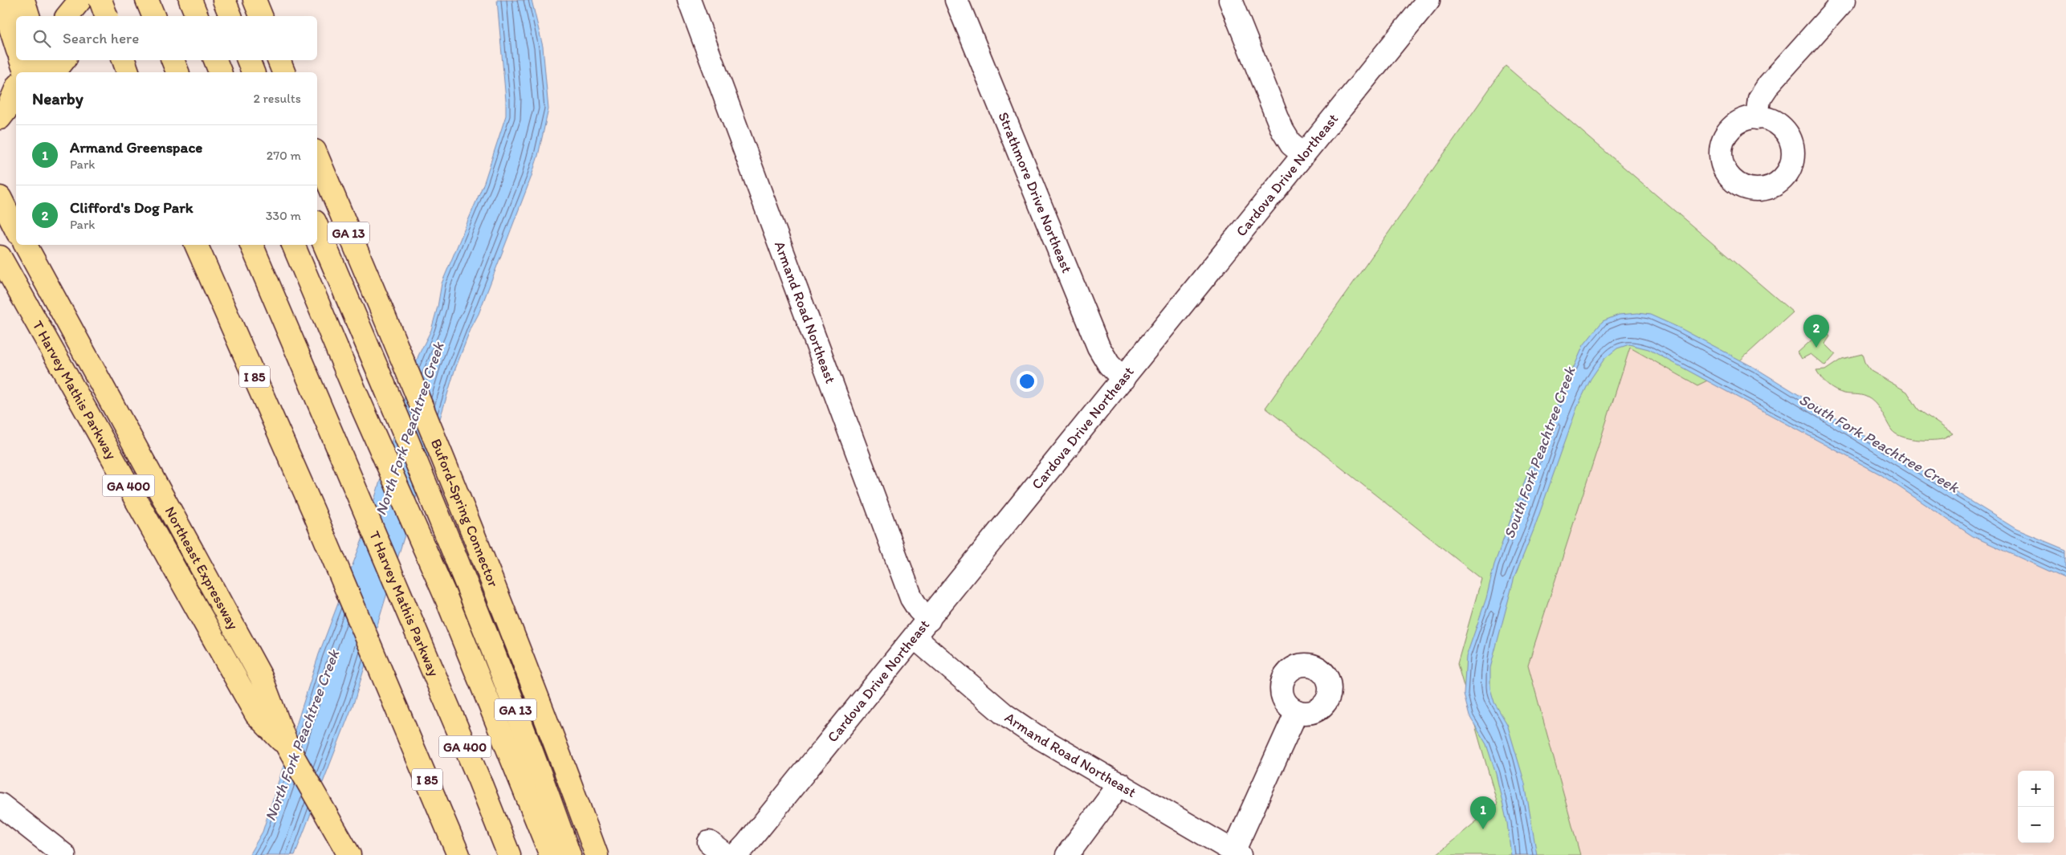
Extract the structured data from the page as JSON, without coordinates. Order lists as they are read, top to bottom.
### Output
{
  "streets": {
    "main road": [
      "GA 13",
      "I 85",
      "T Harvey Mathis Parkway",
      "GA 400",
      "Buford-Spring Connector",
      "Northeast Expressway"
    ],
    "street": ["Cardova Drive Northeast", "Strathmore Drive Northeast", "Armand Road Northeast"]
  },
  "crossings": [
    ["Cardova Drive Northeast", "Strathmore Drive Northeast"],
    ["Cardova Drive Northeast", "Armand Road Northeast"],
    ["T Harvey Mathis Parkway", "Northeast Expressway"]
  ],
  "water": ["North Fork Peachtree Creek", "South Fork Peachtree Creek"],
  "page": {
    "search": "Search here",
    "heading": ["Nearby", "2 results"],
    "list": [
      {
        "mark": "1",
        "name": "Armand Greenspace",
        "note": "Park",
        "value": "270 m"
      },
      {
        "mark": "2",
        "name": "Clifford's Dog Park",
        "note": "Park",
        "value": "330 m"
      }
    ],
    "pins": ["2", "1"],
    "map_buttons": ["+", "−"]
  }
}
